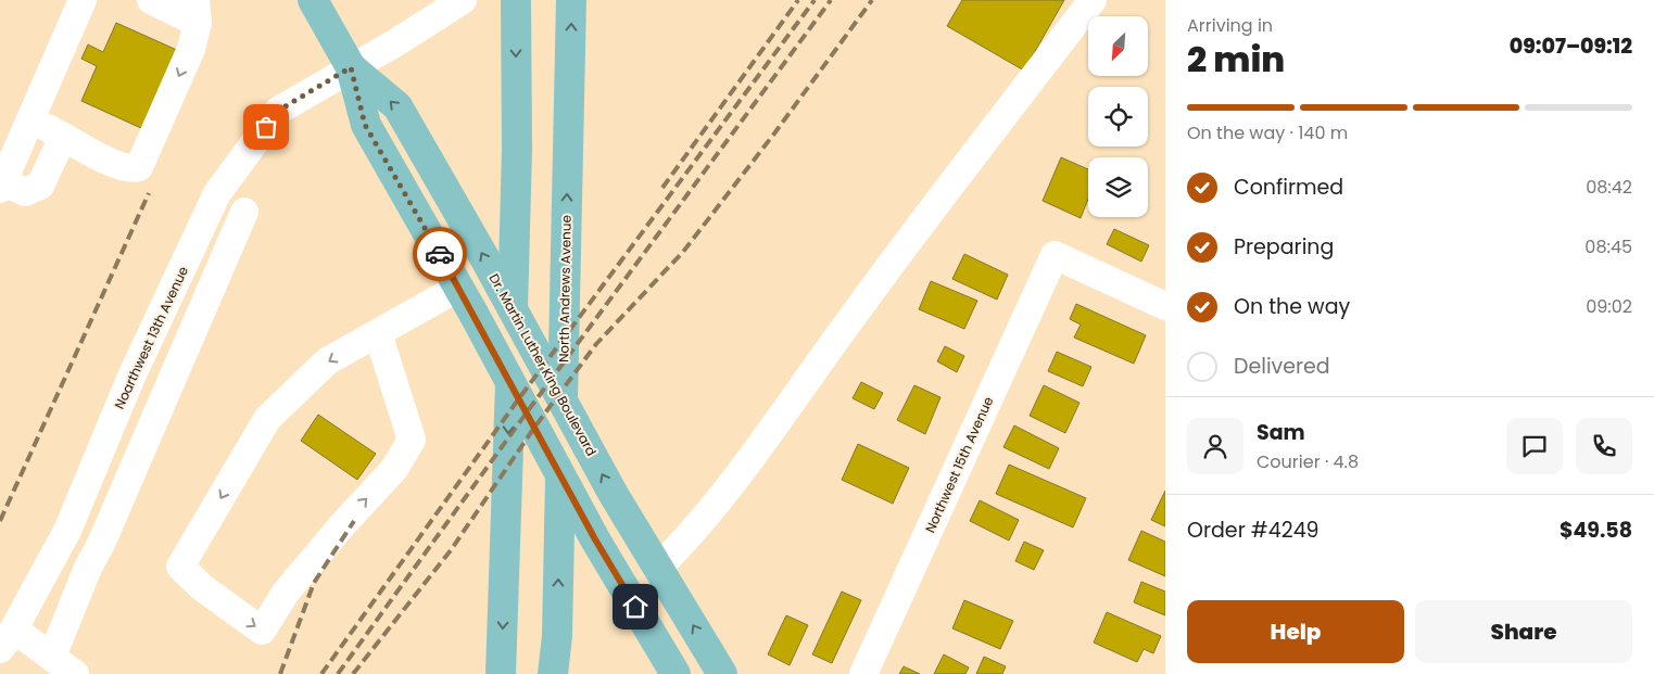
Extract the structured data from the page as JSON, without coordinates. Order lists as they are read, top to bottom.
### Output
{
  "streets": {
    "main road": ["North Andrews Avenue", "Dr. Martin Luther King Boulevard"],
    "street": ["Noarthwest 13th Avenue", "Northwest 15th Avenue"]
  },
  "crossings": [
    ["Noarthwest 13th Avenue", "Dr. Martin Luther King Boulevard"]
  ],
  "north": "bottom left",
  "page": {
    "heading": ["2 min", "Arriving in", "09:07–09:12"],
    "panel": [
      "Sam",
      "Courier · 4.8",
      "Order #4249",
      "$49.58"
    ],
    "bar": "On the way · 140 m",
    "list": [
      ["Confirmed", "08:42"],
      ["Preparing", "08:45"],
      ["On the way", "09:02"],
      "Delivered"
    ],
    "buttons": ["Help", "Share"]
  }
}
